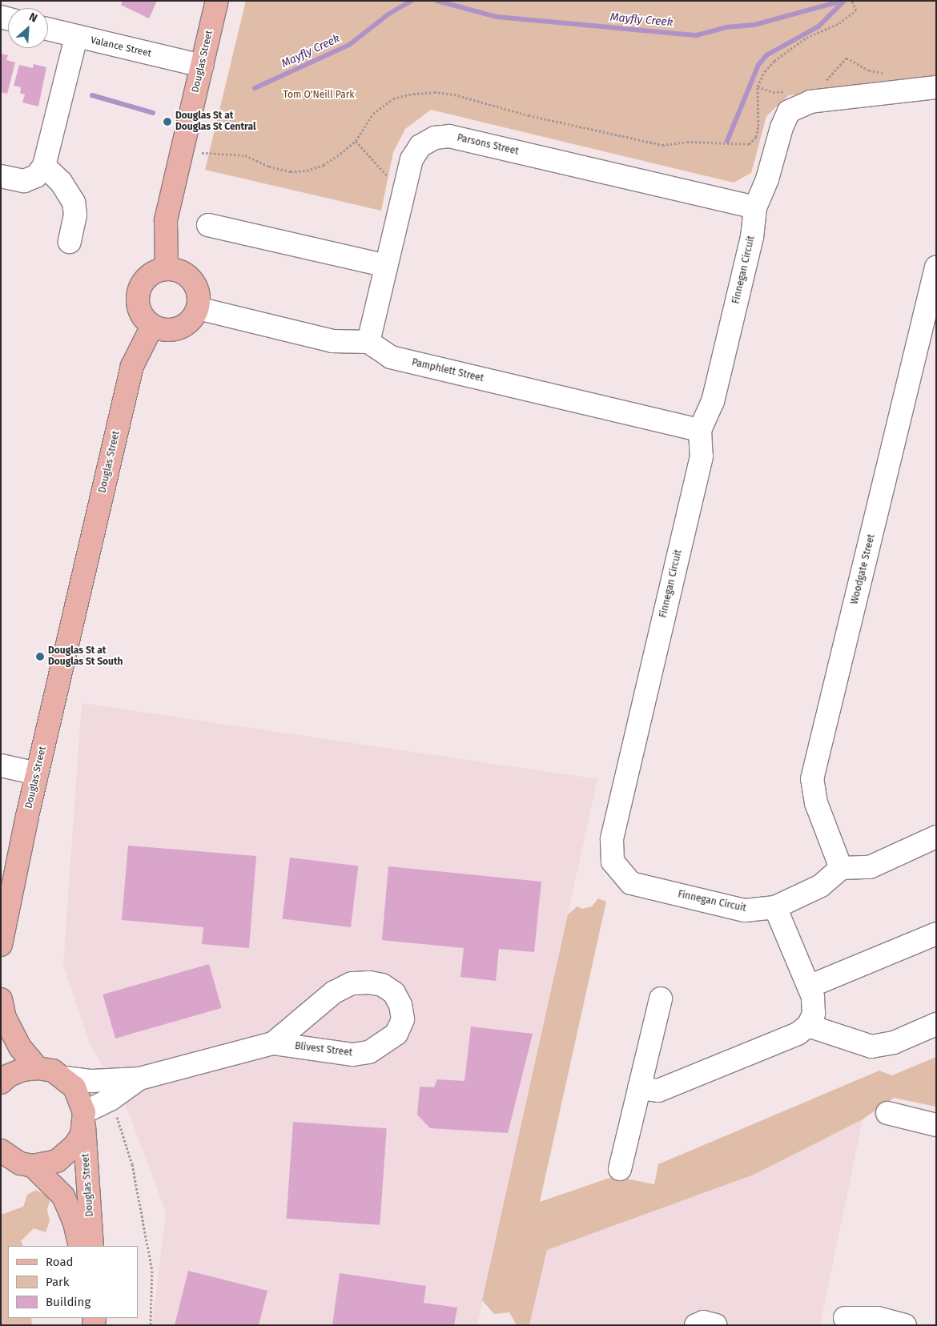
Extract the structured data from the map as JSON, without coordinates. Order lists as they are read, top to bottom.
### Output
{
  "streets": {
    "main road": ["Douglas Street"],
    "street": [
      "Valance Street",
      "Parsons Street",
      "Finnegan Circuit",
      "Pamphlett Street",
      "Woodgate Street",
      "Blivest Street"
    ]
  },
  "crossings": [
    ["Valance Street", "Douglas Street"],
    ["Douglas Street", "Blivest Street"],
    ["Parsons Street", "Finnegan Circuit"],
    ["Parsons Street", "Pamphlett Street"],
    ["Finnegan Circuit", "Pamphlett Street"],
    ["Finnegan Circuit", "Woodgate Street"]
  ],
  "water": ["Mayfly Creek"],
  "parks": ["Tom O'Neill Park"],
  "places": ["Douglas St at Douglas St Central", "Douglas St at Douglas St South"],
  "legend": ["Road", "Park", "Building"],
  "north": "top right"
}
